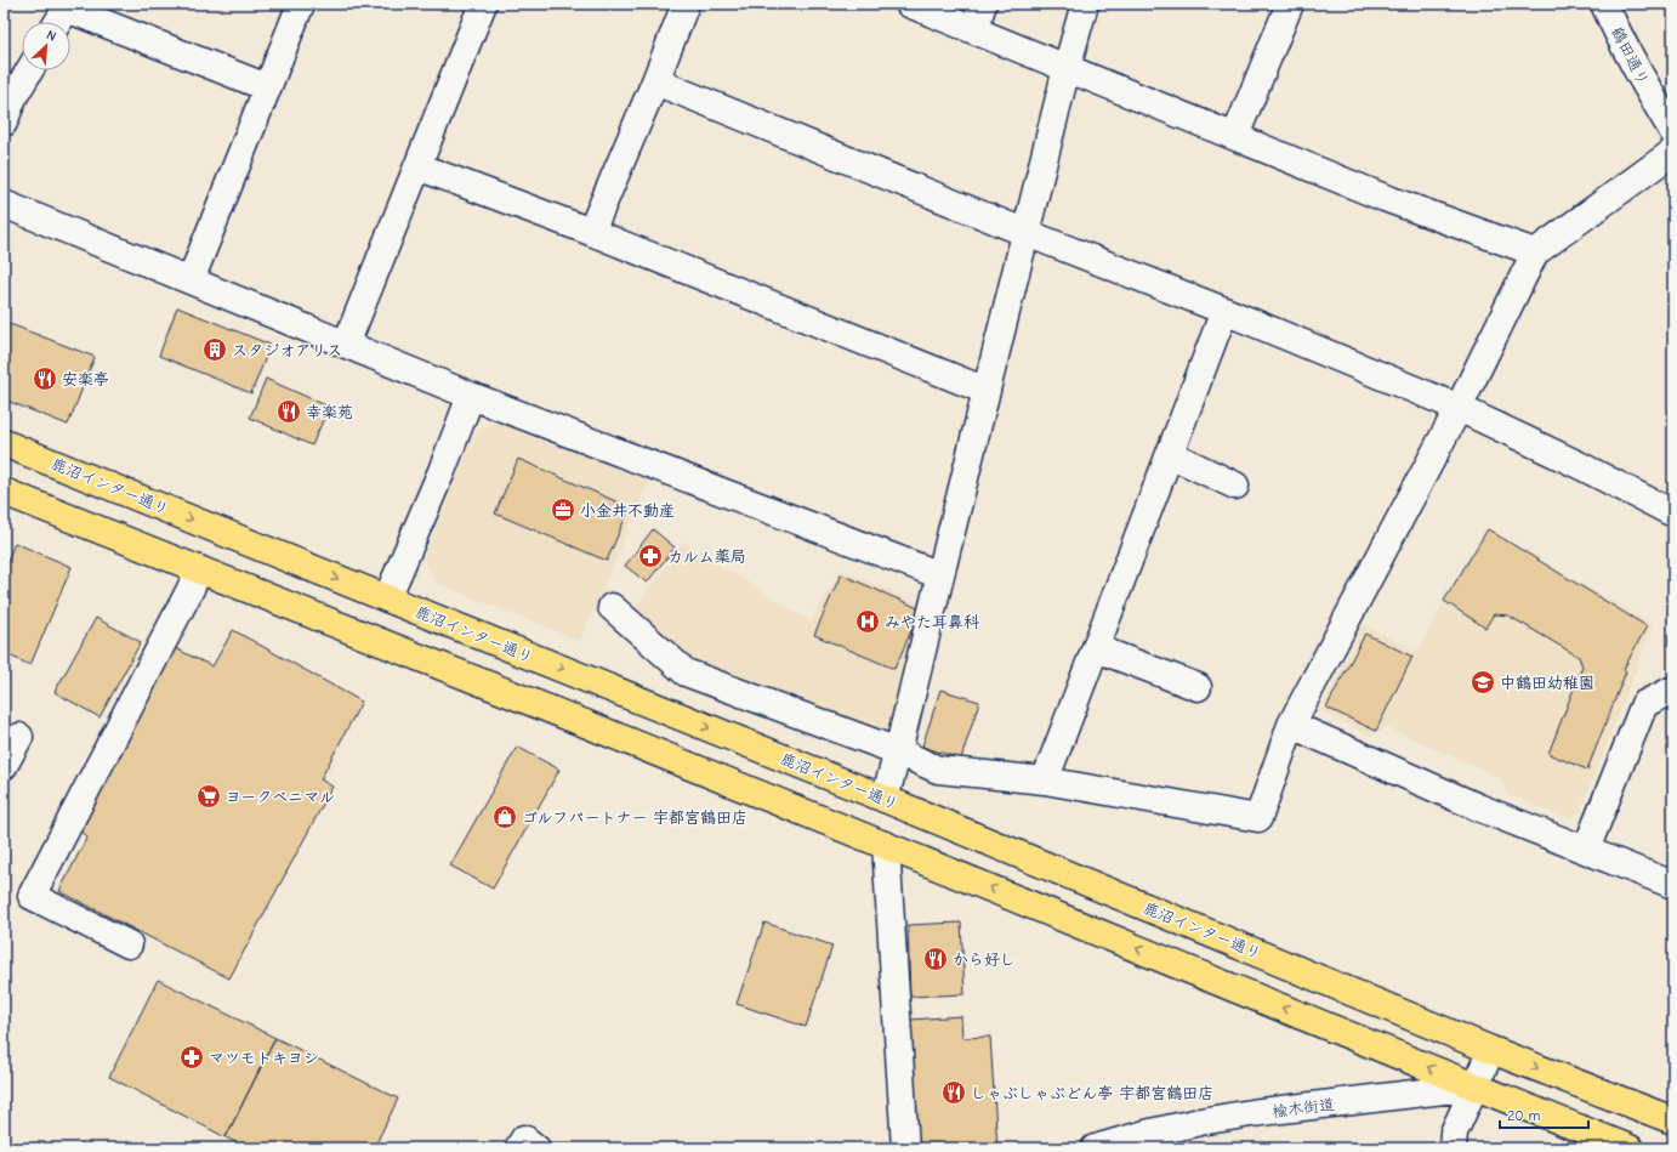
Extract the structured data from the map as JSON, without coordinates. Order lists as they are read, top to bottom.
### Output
{
  "streets": {
    "main road": ["鹿沼インター通り"],
    "street": ["鶴田通り", "楡木街道"]
  },
  "places": {
    "building": ["スタジオアリス"],
    "restaurant": [
      "安楽亭",
      "幸楽苑",
      "から好し",
      "しゃぶしゃぶどん亭 宇都宮鶴田店"
    ],
    "office": ["小金井不動産"],
    "pharmacy": ["カルム薬局", "マツモトキヨシ"],
    "hospital": ["みやた耳鼻科"],
    "school or university": ["中鶴田幼稚園"],
    "supermarket": ["ヨークベニマル"],
    "shop": ["ゴルフパートナー 宇都宮鶴田店"]
  },
  "scale_bar": "20 m",
  "north": "top right"
}
